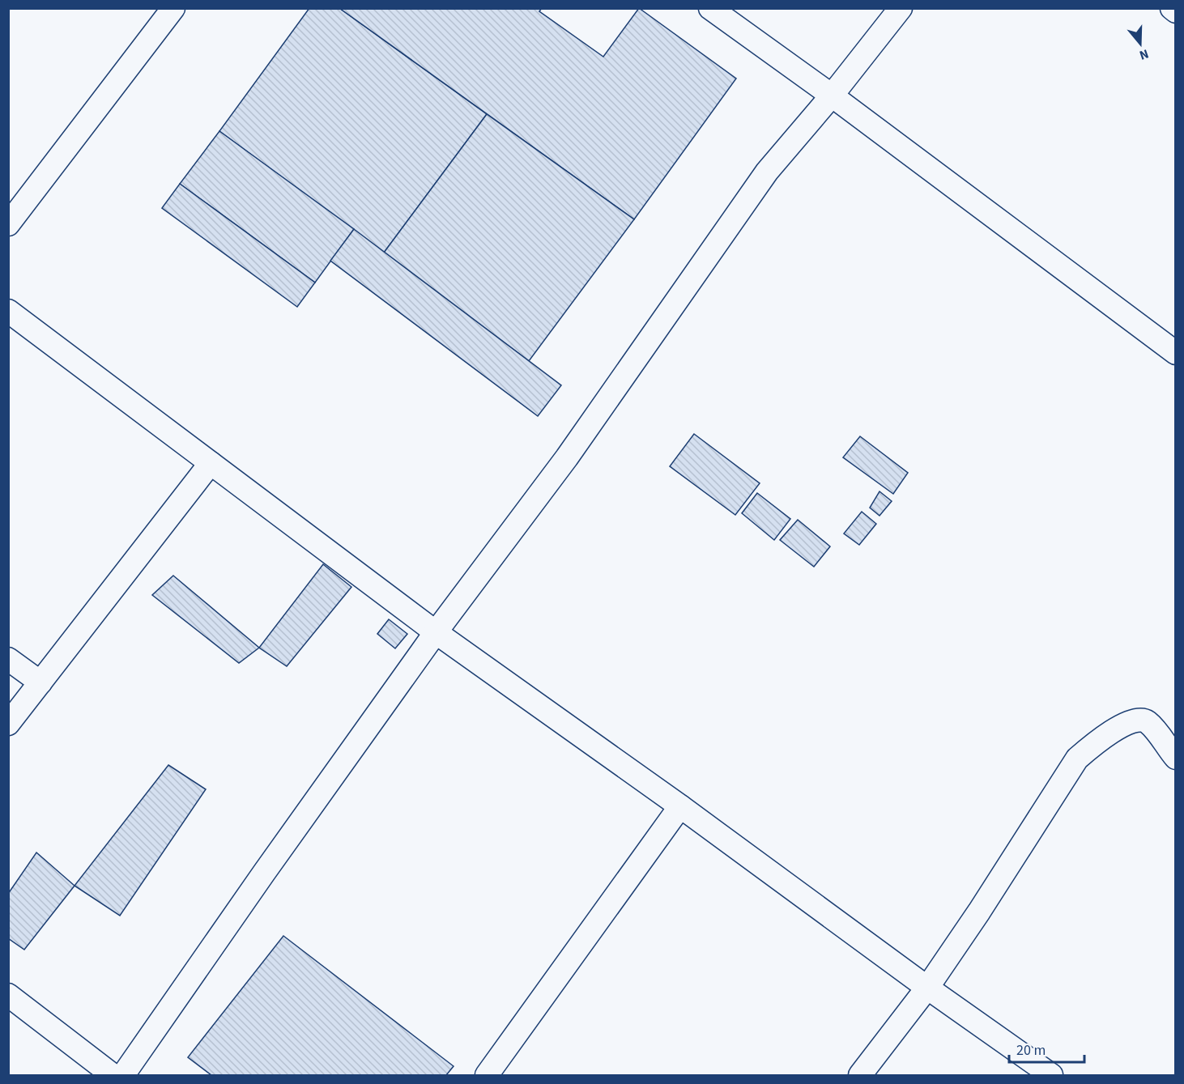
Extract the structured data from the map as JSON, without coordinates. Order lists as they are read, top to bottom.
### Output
{
  "scale_bar": "20 m",
  "north": "bottom"
}
